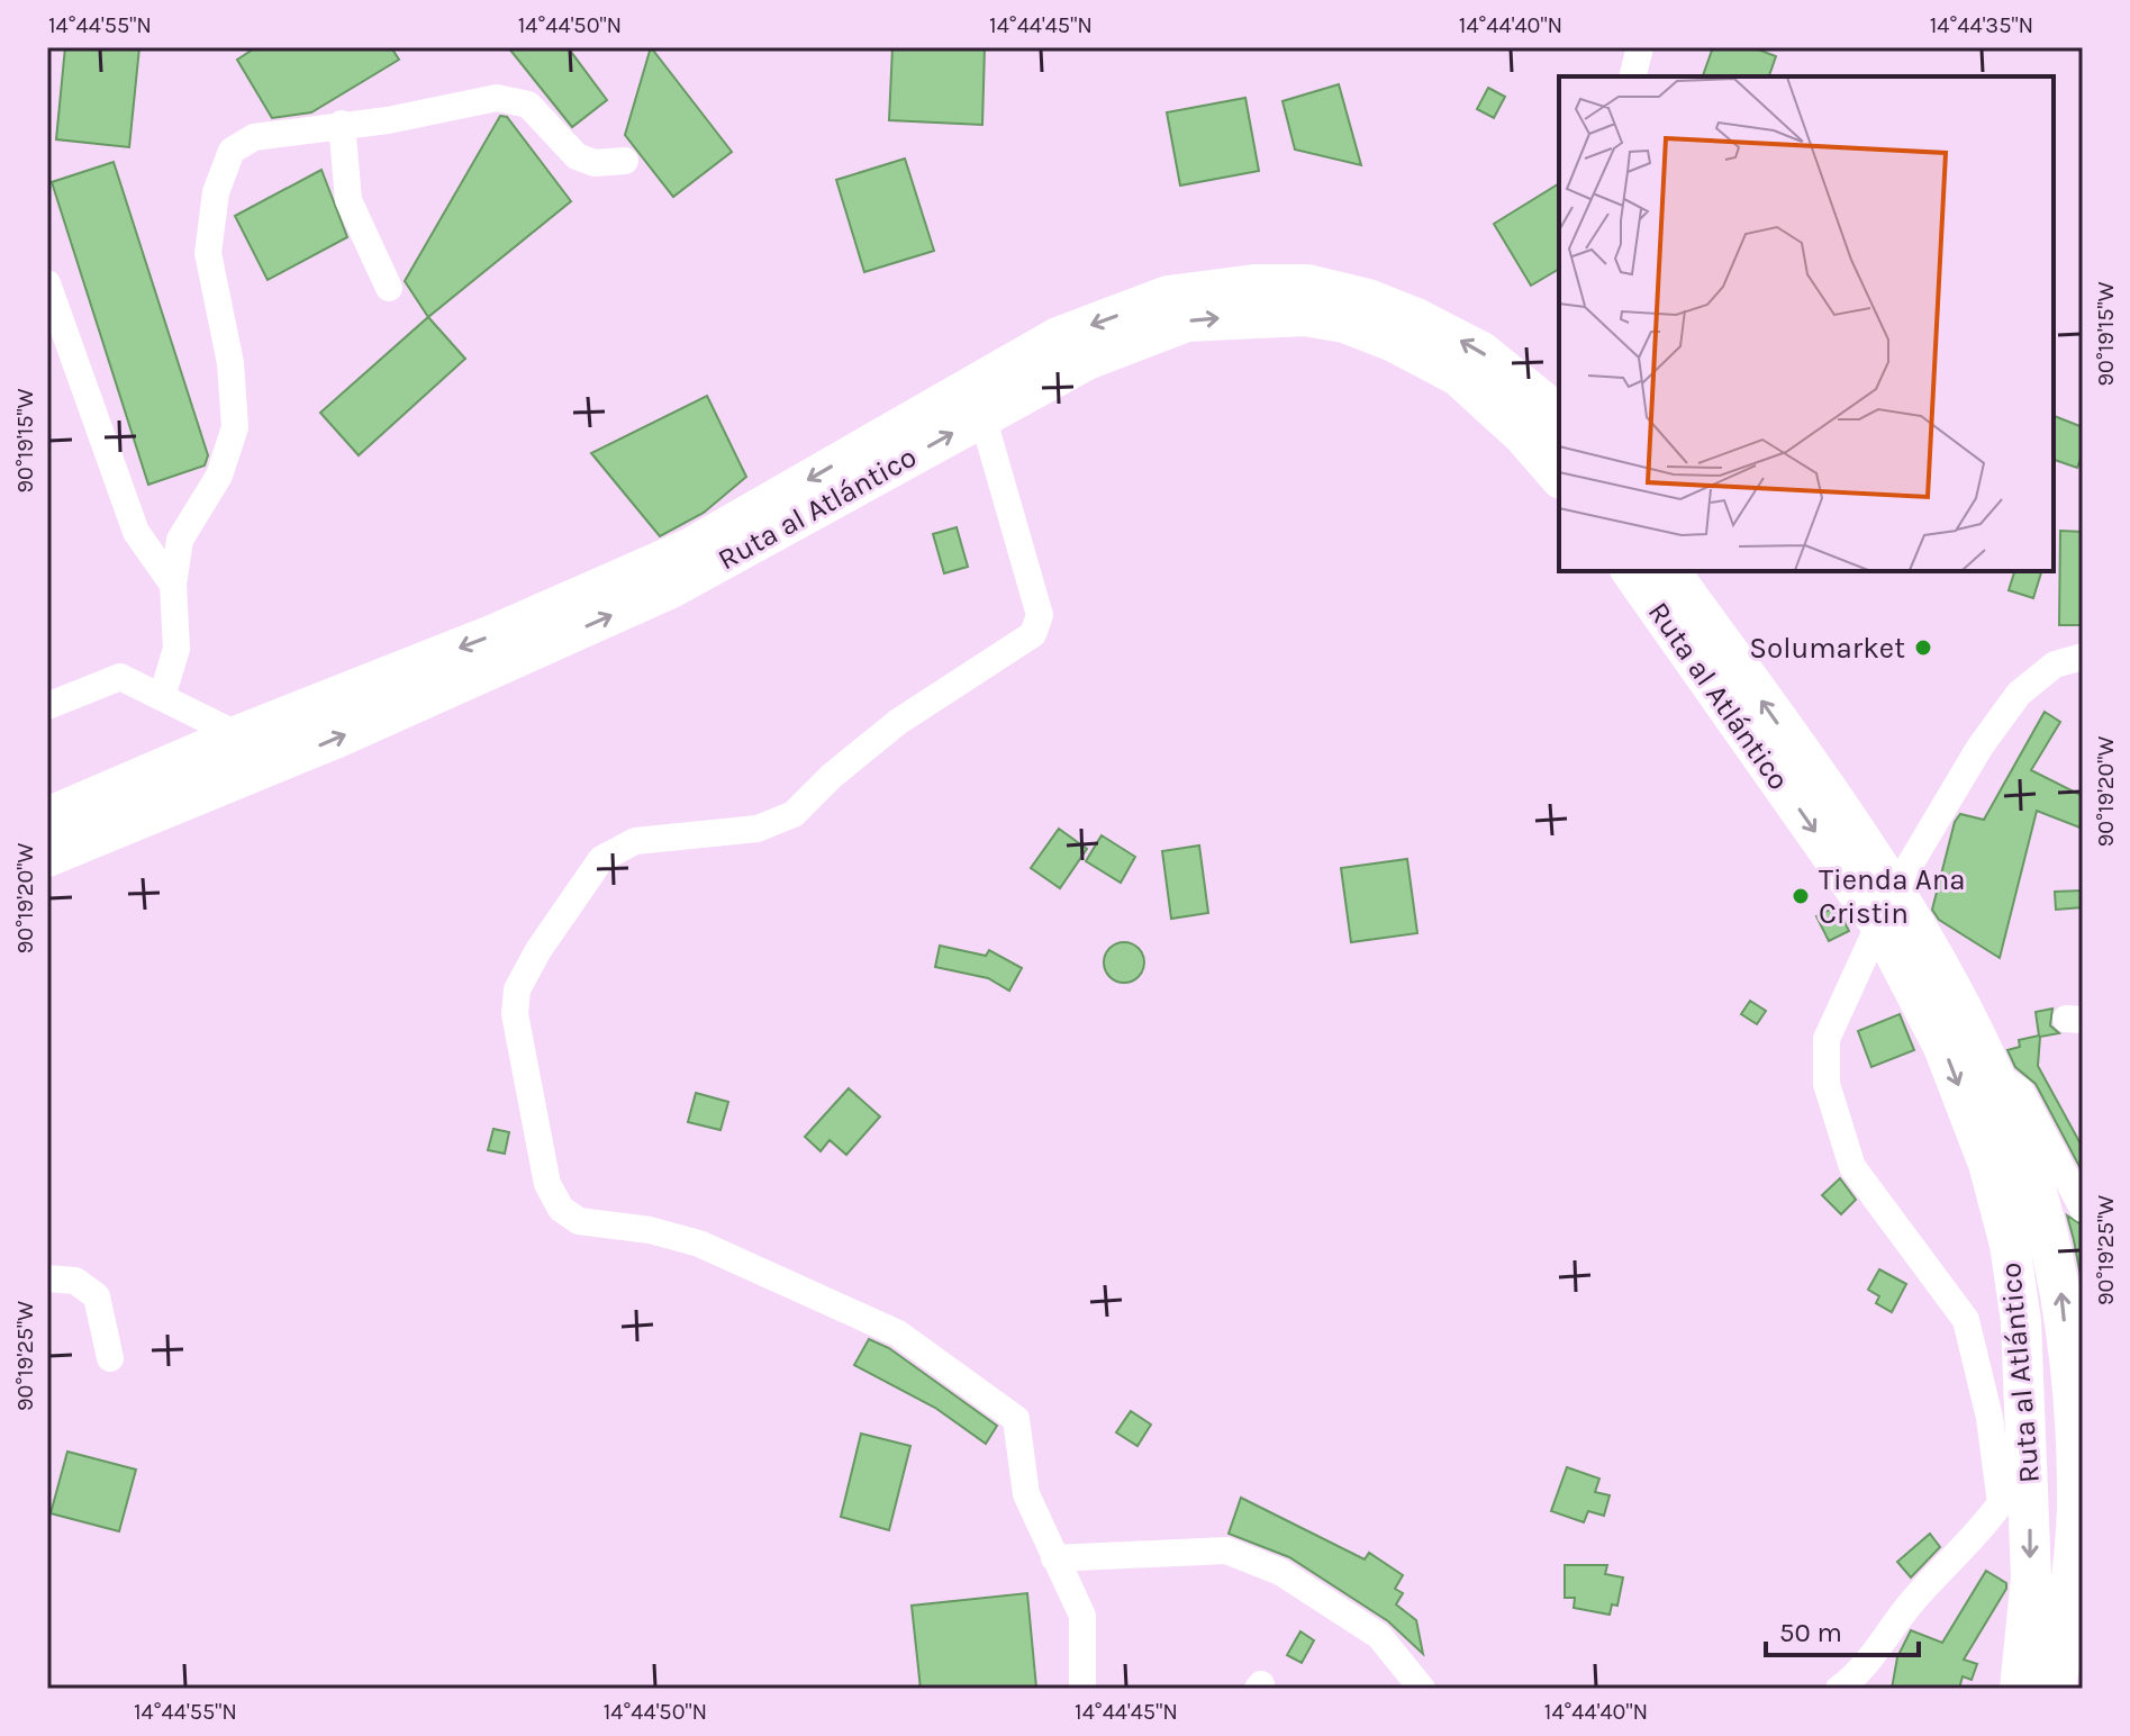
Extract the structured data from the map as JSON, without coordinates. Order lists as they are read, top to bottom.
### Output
{
  "streets": {
    "highway": ["Ruta al Atlántico"]
  },
  "places": ["Solumarket", "Tienda Ana Cristin"],
  "scale_bar": "50 m",
  "coordinates": [
    "14°44'55\"N",
    "14°44'50\"N",
    "14°44'45\"N",
    "14°44'40\"N",
    "14°44'35\"N",
    "90°19'15\"W",
    "90°19'20\"W",
    "90°19'25\"W"
  ]
}
